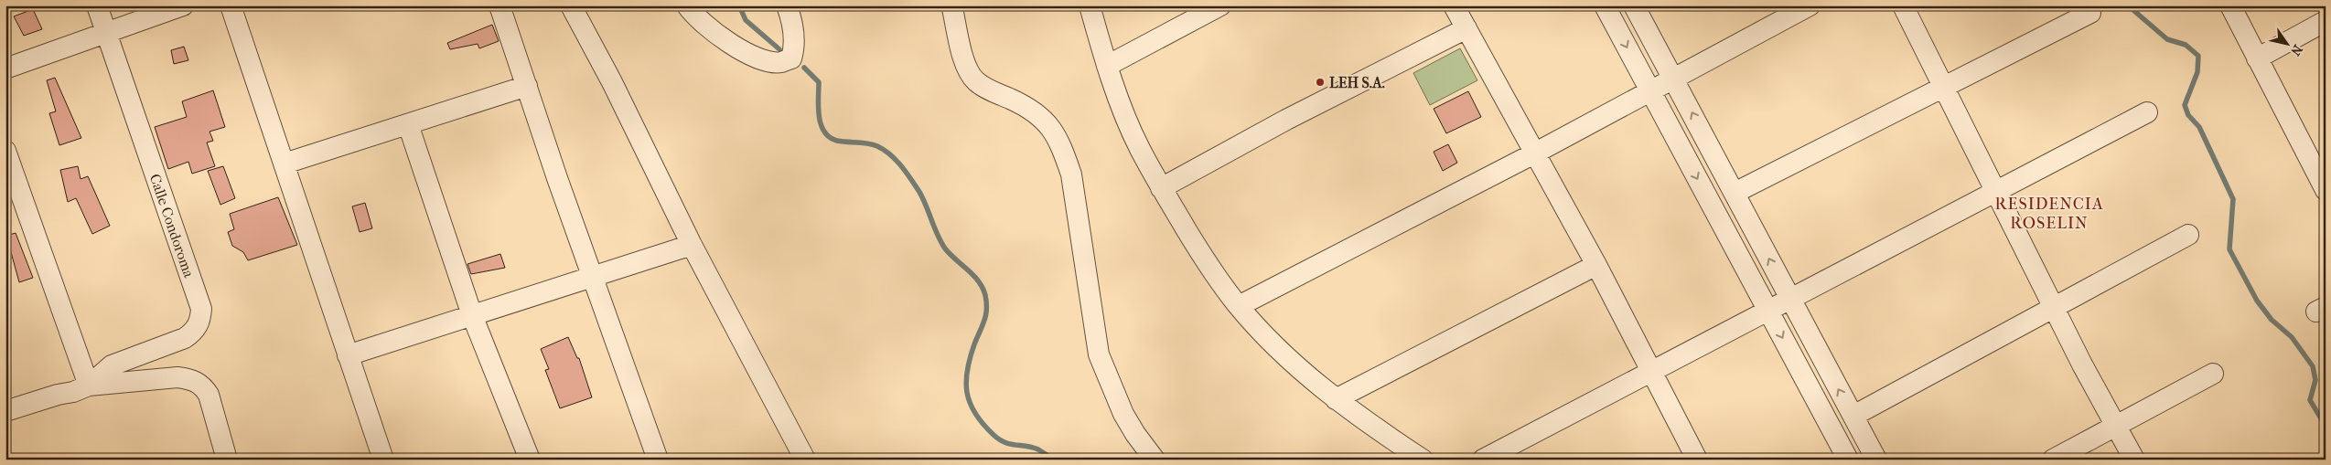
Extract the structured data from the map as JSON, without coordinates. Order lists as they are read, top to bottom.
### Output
{
  "streets": {
    "street": ["Calle Condoroma"]
  },
  "districts": ["RESIDENCIA ROSELIN"],
  "places": ["LEH S.A."],
  "north": "bottom right"
}
